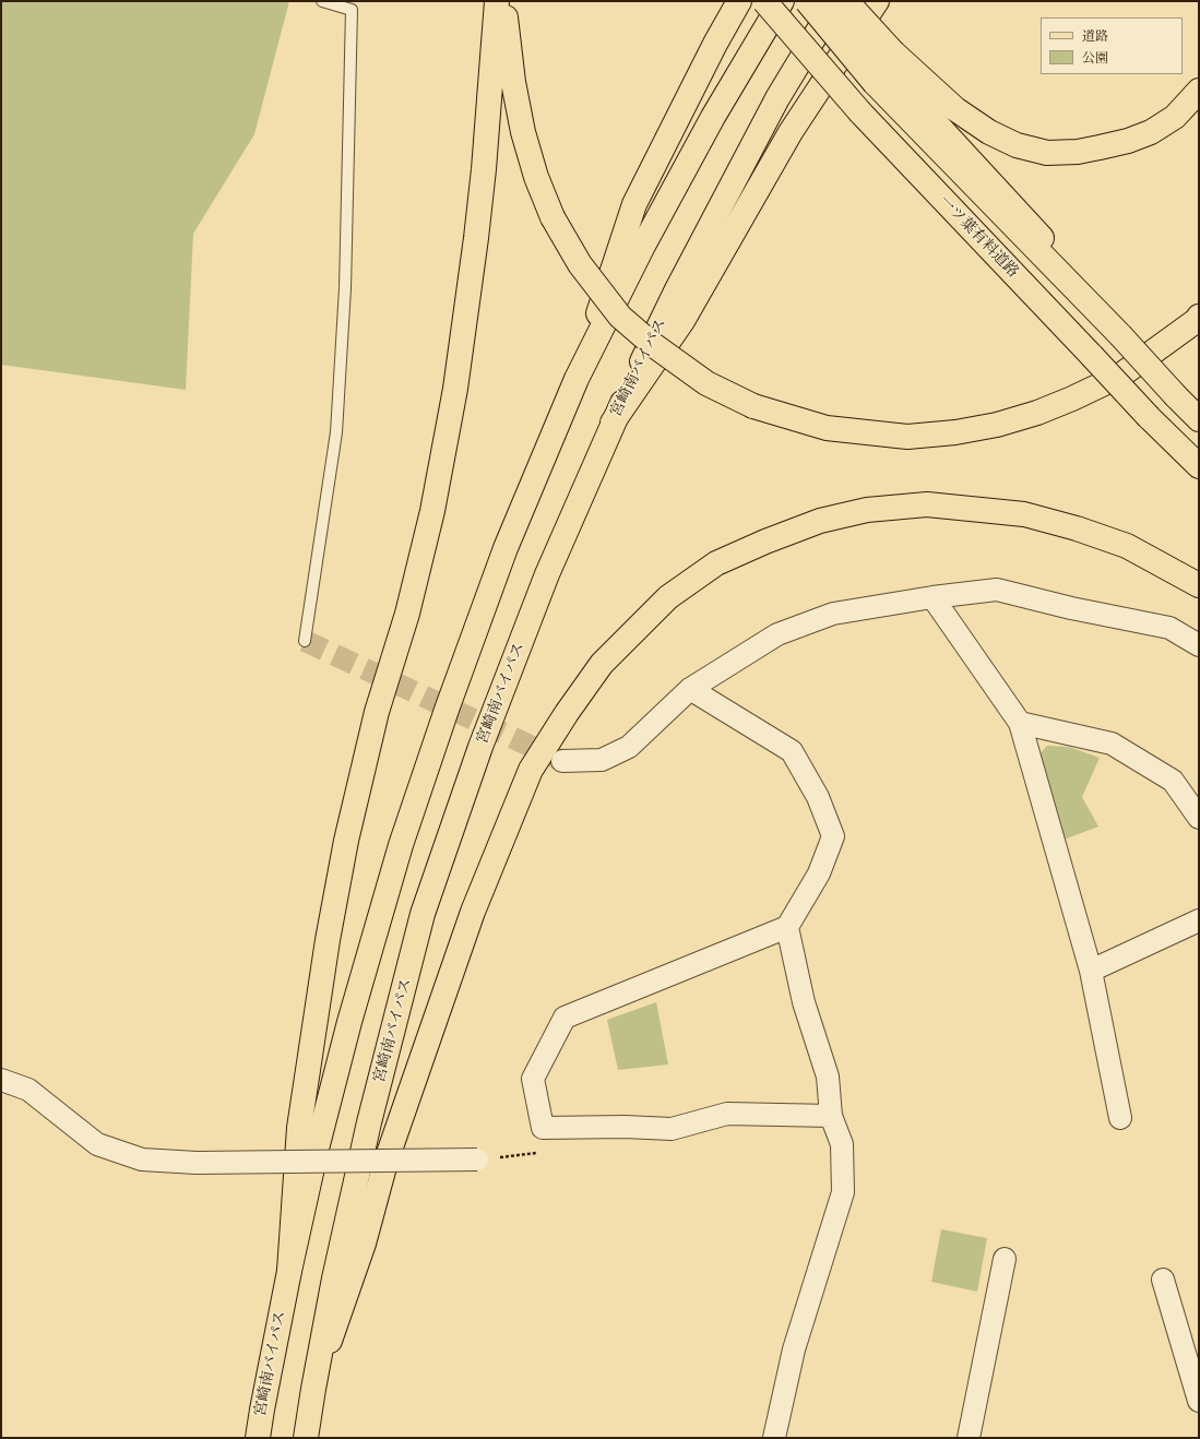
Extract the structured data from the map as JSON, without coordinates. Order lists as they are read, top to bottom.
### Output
{
  "streets": {
    "main road": ["一ツ葉有料道路", "宮崎南バイパス"]
  },
  "legend": ["道路", "公園"]
}
